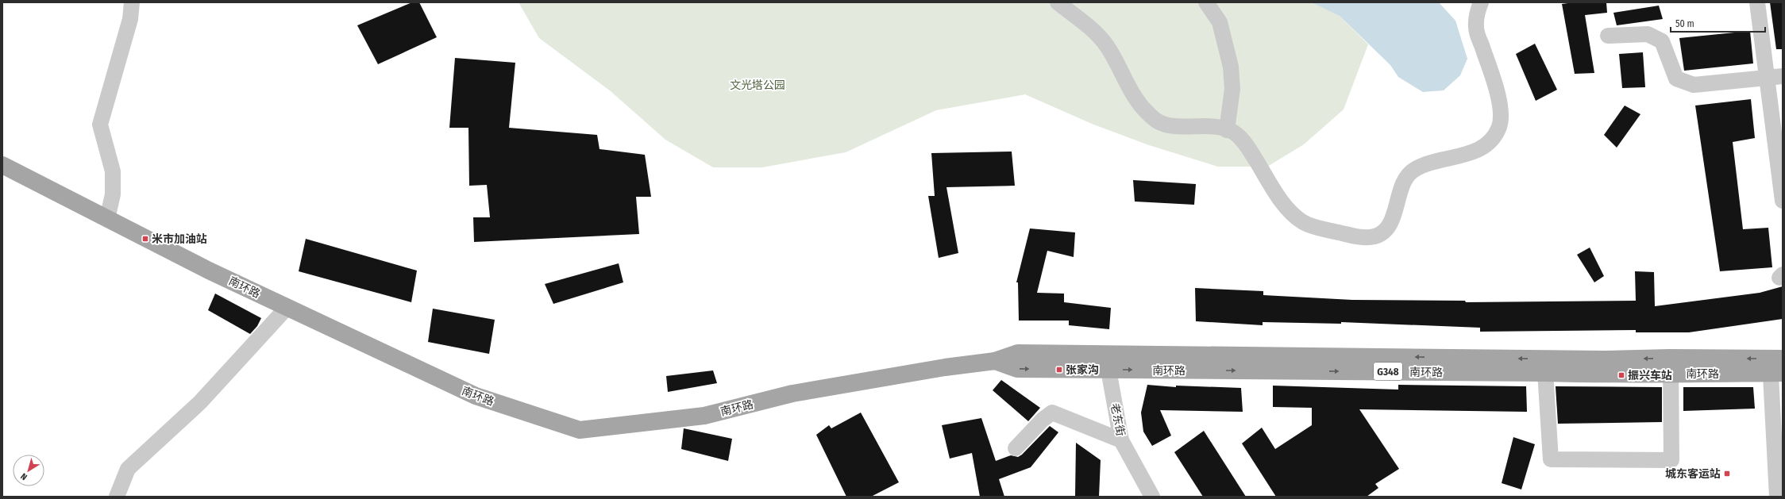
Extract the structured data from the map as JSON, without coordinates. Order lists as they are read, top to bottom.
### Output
{
  "streets": {
    "main road": ["南环路", "G348"],
    "street": ["老东街"]
  },
  "crossings": [
    ["南环路", "老东街"]
  ],
  "parks": ["文光塔公园"],
  "places": {
    "transit": [
      "米市加油站",
      "张家沟",
      "振兴车站",
      "城东客运站"
    ]
  },
  "scale_bar": "50 m",
  "north": "bottom left"
}
